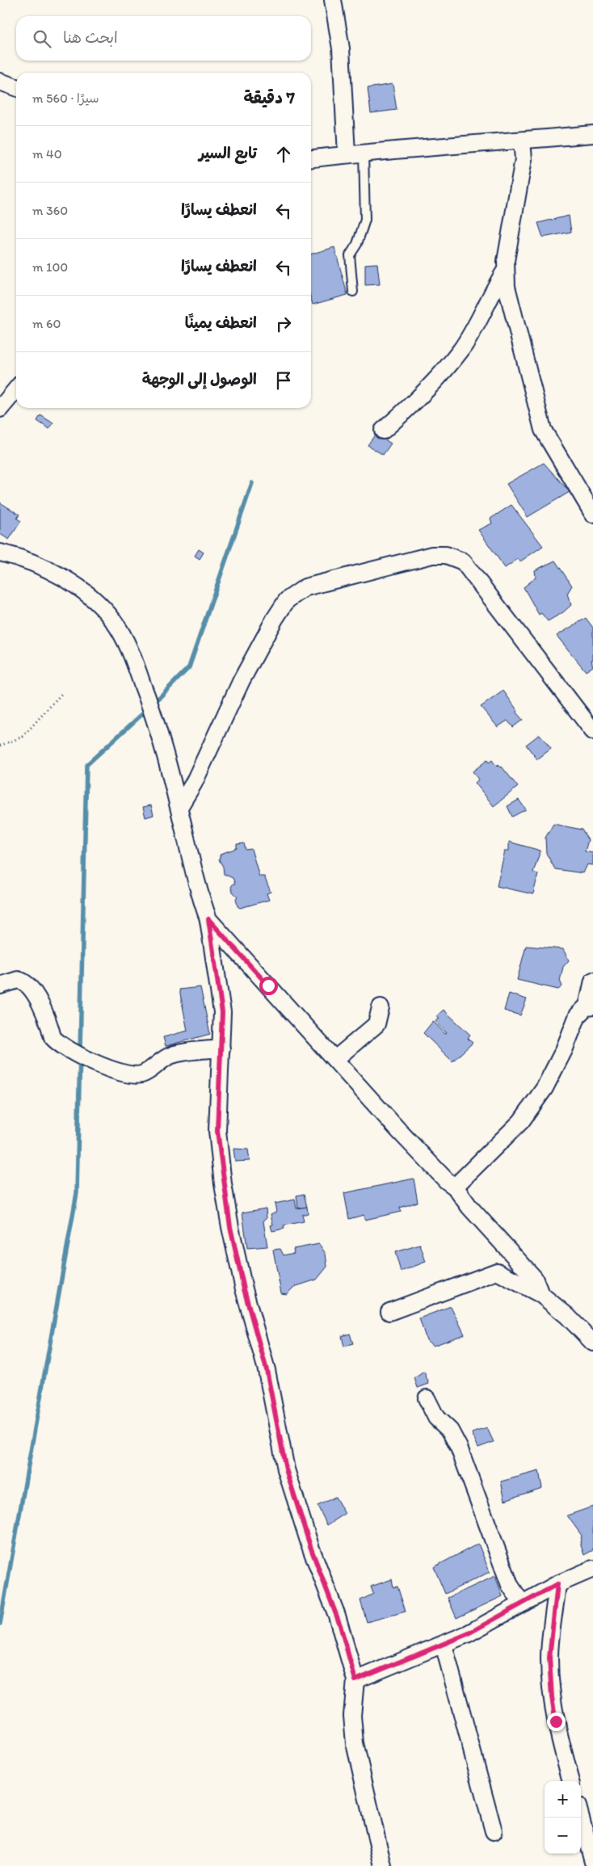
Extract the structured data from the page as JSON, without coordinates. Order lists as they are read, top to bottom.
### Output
{
  "page": {
    "search": "ابحث هنا",
    "heading": ["7 دقيقة", "سيرًا · 560 m"],
    "list": [
      ["تابع السير", "40 m"],
      ["انعطف يسارًا", "360 m"],
      ["انعطف يسارًا", "100 m"],
      ["انعطف يمينًا", "60 m"],
      "الوصول إلى الوجهة"
    ],
    "map_buttons": ["+", "−"]
  }
}
